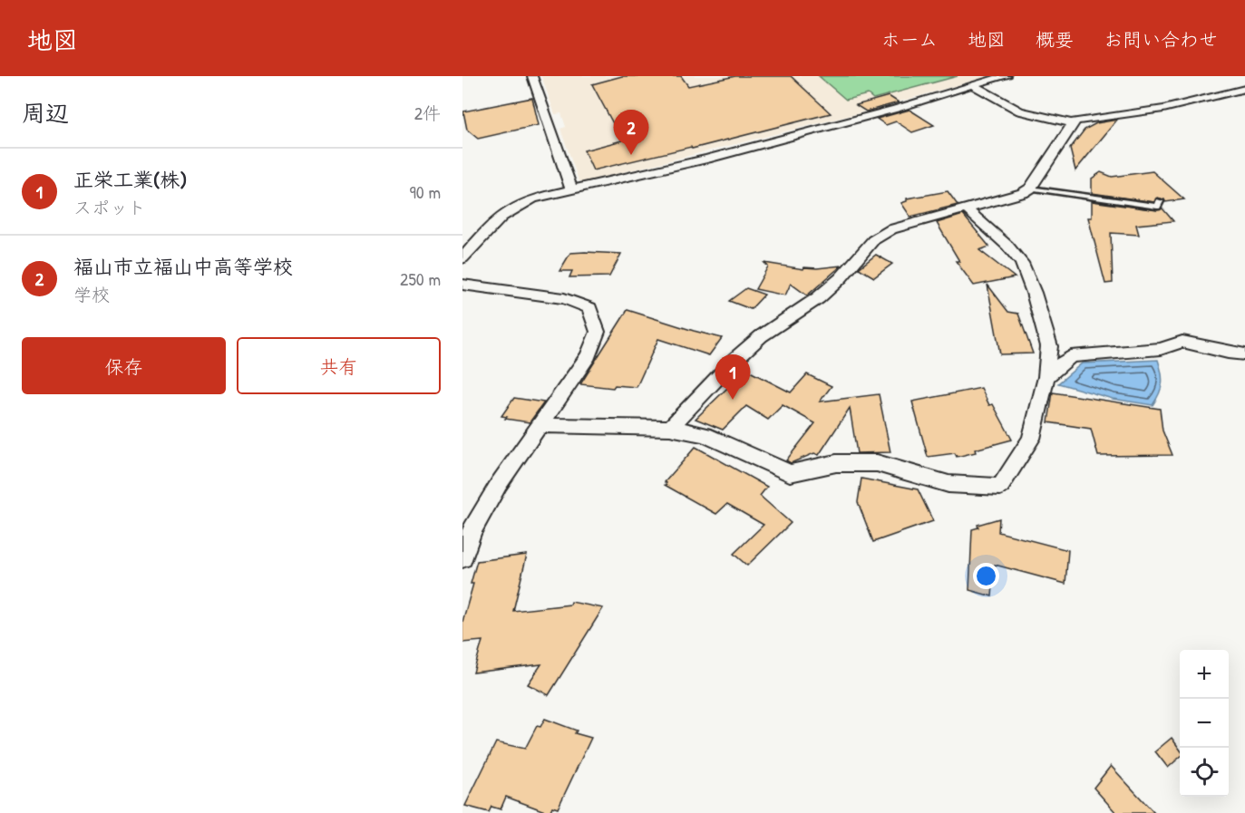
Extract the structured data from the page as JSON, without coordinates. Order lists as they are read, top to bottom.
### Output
{
  "page": {
    "header": "地図",
    "nav": [
      "ホーム",
      "地図",
      "概要",
      "お問い合わせ"
    ],
    "heading": ["周辺", "2件"],
    "pins": ["2", "1"],
    "list": [
      {
        "mark": "1",
        "name": "正栄工業(株)",
        "note": "スポット",
        "value": "90 m"
      },
      {
        "mark": "2",
        "name": "福山市立福山中高等学校",
        "note": "学校",
        "value": "250 m"
      }
    ],
    "buttons": ["保存", "共有"],
    "map_buttons": ["+", "−"]
  }
}
